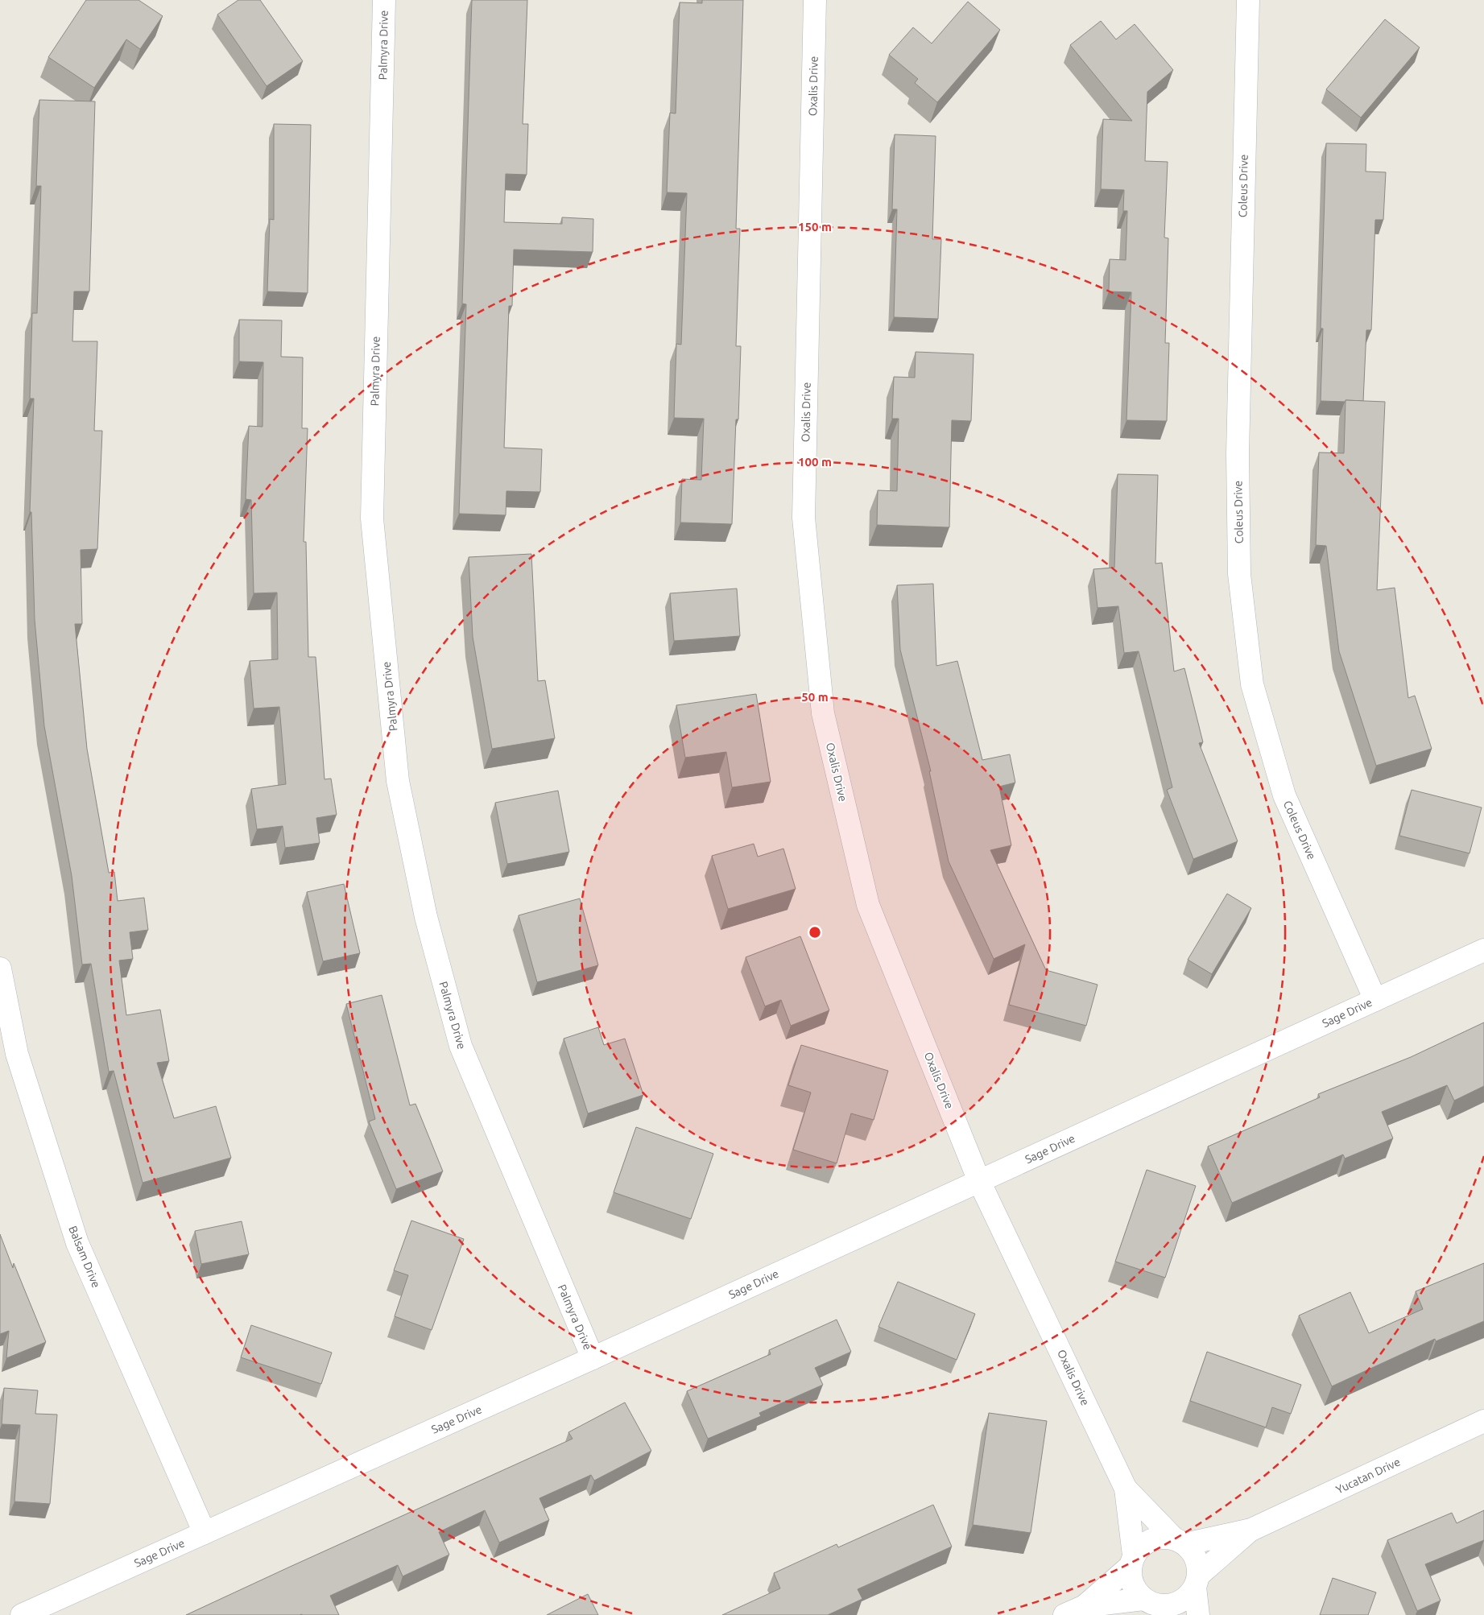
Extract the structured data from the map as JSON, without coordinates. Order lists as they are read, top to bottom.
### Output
{
  "streets": {
    "street": [
      "Palmyra Drive",
      "Oxalis Drive",
      "Coleus Drive",
      "Sage Drive",
      "Balsam Drive",
      "Yucatan Drive"
    ]
  },
  "crossings": [
    ["Palmyra Drive", "Sage Drive"],
    ["Oxalis Drive", "Sage Drive"],
    ["Oxalis Drive", "Yucatan Drive"],
    ["Coleus Drive", "Sage Drive"],
    ["Sage Drive", "Balsam Drive"]
  ],
  "rings": ["150 m", "100 m", "50 m"]
}
